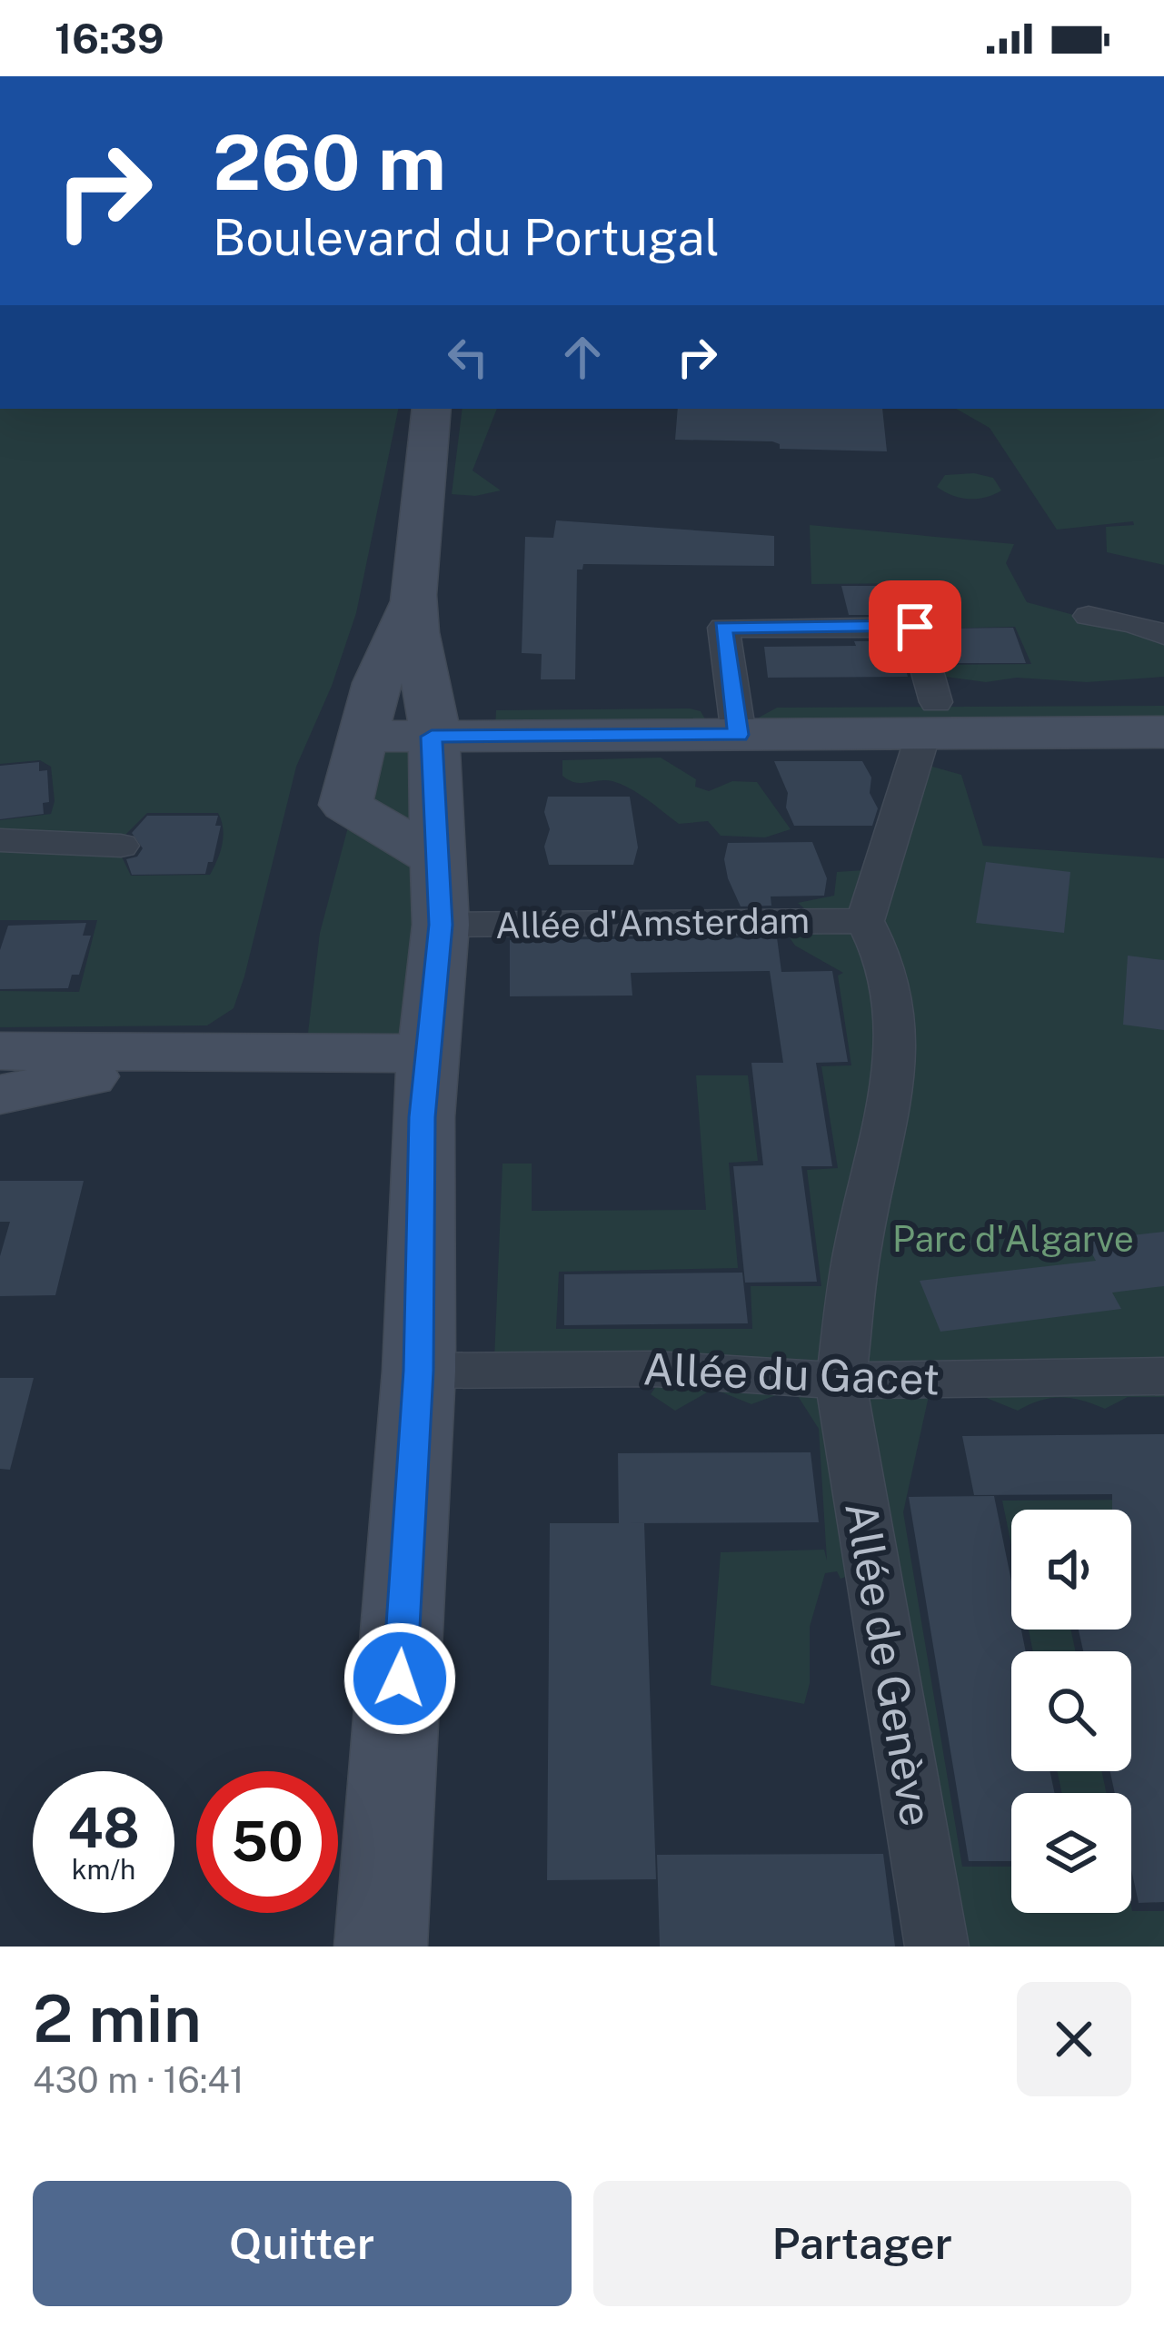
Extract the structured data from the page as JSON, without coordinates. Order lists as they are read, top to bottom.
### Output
{
  "streets": {
    "street": ["Allée d'Amsterdam", "Allée du Gacet", "Allée de Genève"]
  },
  "crossings": [
    ["Allée d'Amsterdam", "Allée de Genève"],
    ["Allée du Gacet", "Allée de Genève"]
  ],
  "parks": ["Parc d'Algarve"],
  "page": {
    "status": "16:39",
    "turn": ["260 m", "Boulevard du Portugal"],
    "speed": "48 km/h",
    "limit": "50",
    "heading": ["2 min", "430 m · 16:41"],
    "buttons": ["Quitter", "Partager"]
  }
}
